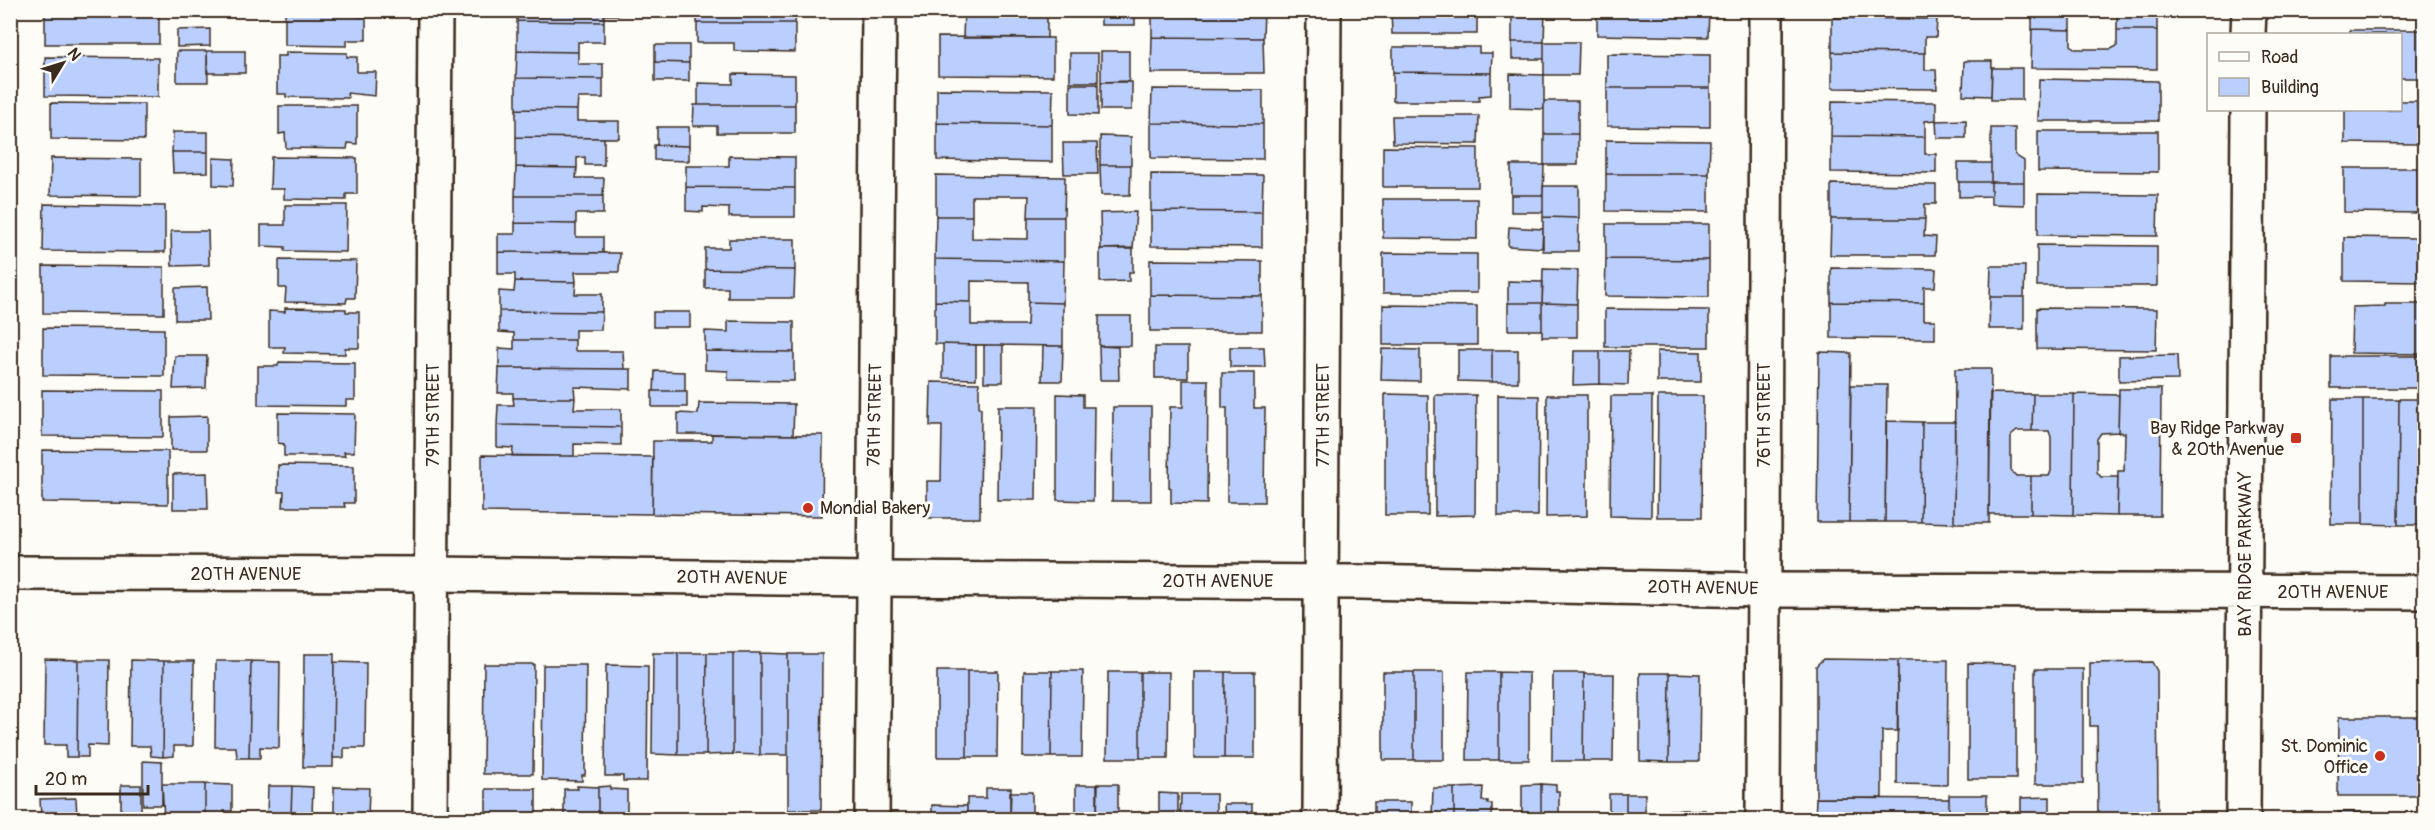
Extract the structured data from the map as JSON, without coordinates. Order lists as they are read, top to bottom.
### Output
{
  "streets": {
    "street": [
      "79TH STREET",
      "78TH STREET",
      "77TH STREET",
      "76TH STREET",
      "BAY RIDGE PARKWAY",
      "20TH AVENUE"
    ]
  },
  "crossings": [
    ["79TH STREET", "20TH AVENUE"],
    ["78TH STREET", "20TH AVENUE"],
    ["77TH STREET", "20TH AVENUE"],
    ["76TH STREET", "20TH AVENUE"],
    ["BAY RIDGE PARKWAY", "20TH AVENUE"]
  ],
  "places": {
    "transit": ["Bay Ridge Parkway & 20th Avenue"],
    "other": ["Mondial Bakery", "St. Dominic Office"]
  },
  "legend": ["Road", "Building"],
  "scale_bar": "20 m",
  "north": "top right"
}
